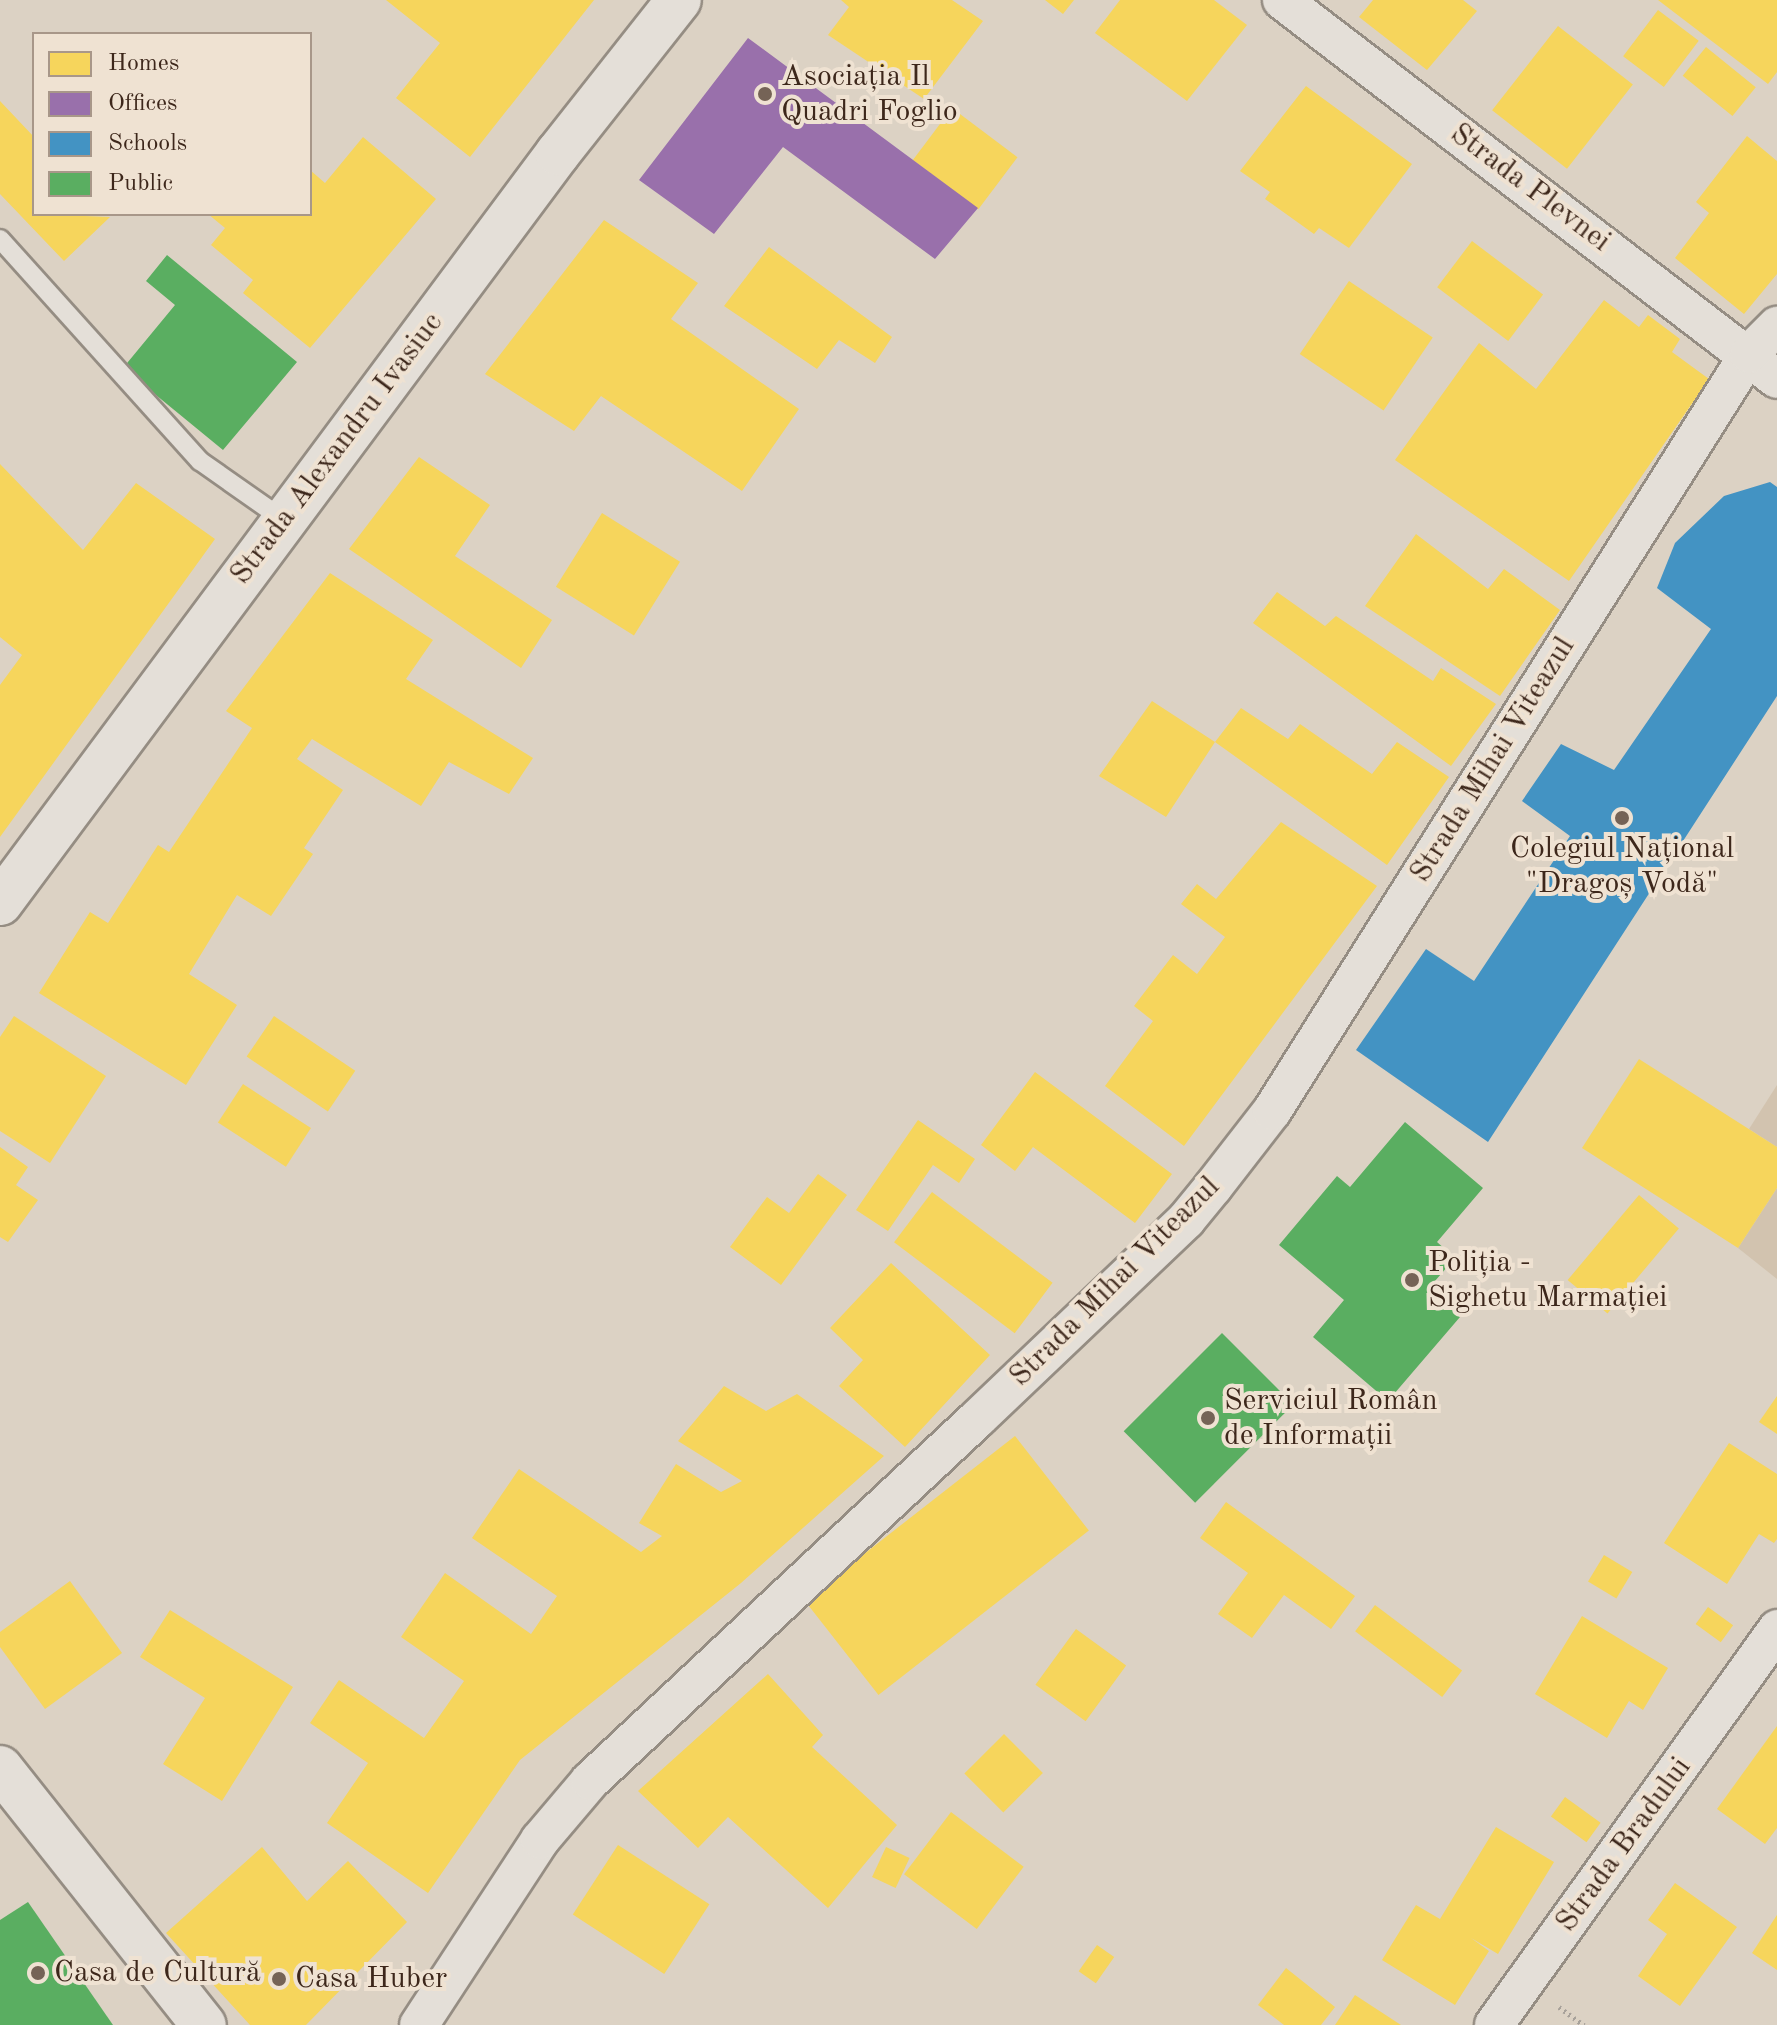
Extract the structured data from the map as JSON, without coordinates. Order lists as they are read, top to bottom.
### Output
{
  "streets": {
    "main road": ["Strada Alexandru Ivasiuc"],
    "street": ["Strada Plevnei", "Strada Mihai Viteazul", "Strada Bradului"]
  },
  "crossings": [
    ["Strada Plevnei", "Strada Mihai Viteazul"]
  ],
  "places": [
    "Asociația Il Quadri Foglio",
    "Colegiul Național \"Dragoș Vodă\"",
    "Poliția - Sighetu Marmației",
    "Serviciul Român de Informații",
    "Casa de Cultură",
    "Casa Huber"
  ],
  "legend": [
    "Homes",
    "Offices",
    "Schools",
    "Public"
  ]
}
